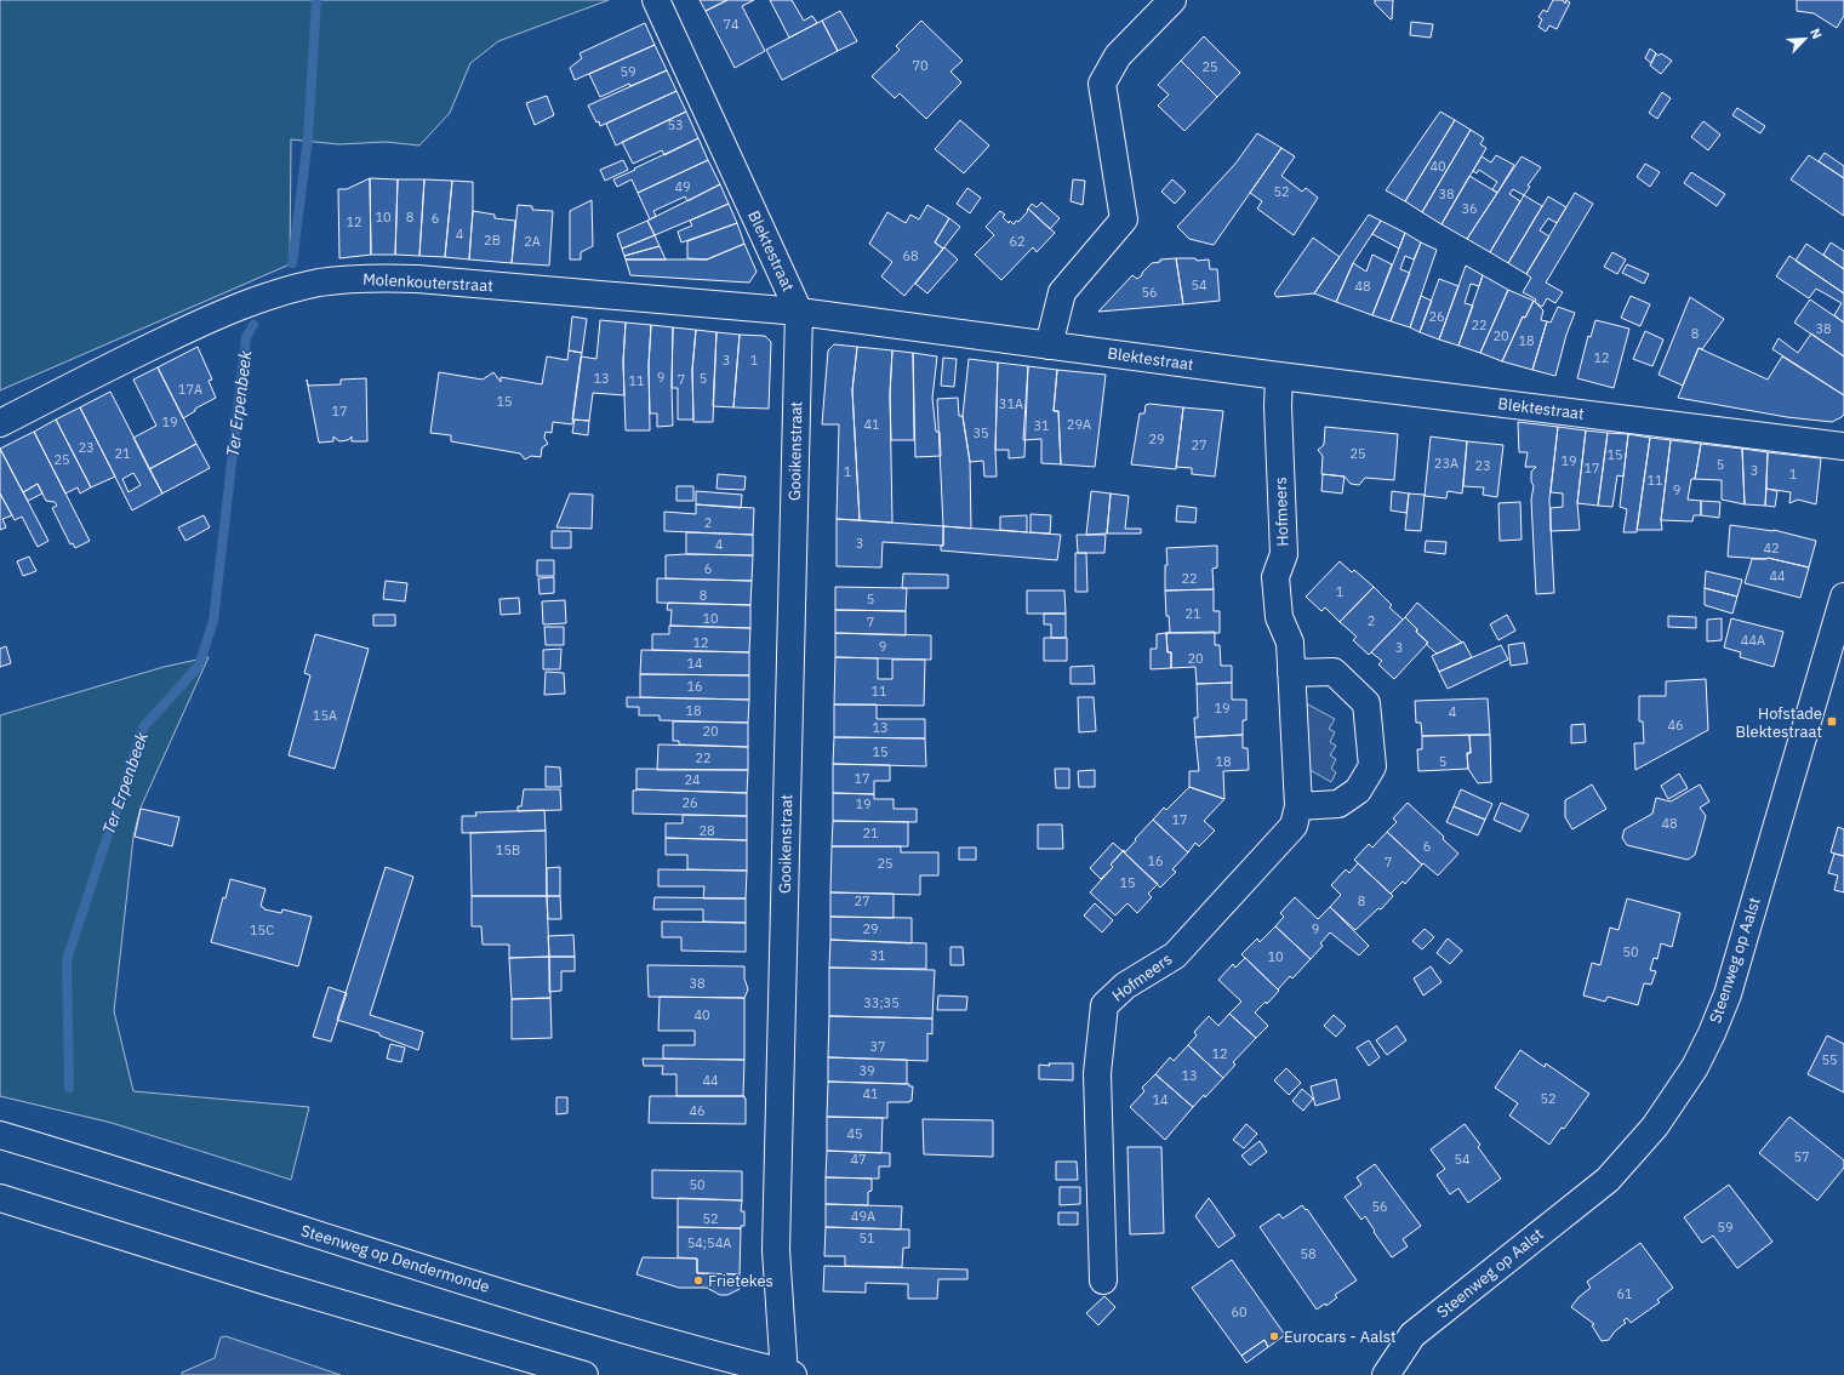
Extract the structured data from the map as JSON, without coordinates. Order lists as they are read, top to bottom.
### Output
{
  "streets": {
    "street": [
      "Blektestraat",
      "Molenkouterstraat",
      "Gooikenstraat",
      "Hofmeers",
      "Steenweg op Aalst",
      "Steenweg op Dendermonde"
    ]
  },
  "crossings": [
    ["Blektestraat", "Molenkouterstraat"],
    ["Blektestraat", "Gooikenstraat"],
    ["Blektestraat", "Hofmeers"],
    ["Molenkouterstraat", "Gooikenstraat"],
    ["Gooikenstraat", "Steenweg op Dendermonde"]
  ],
  "water": ["Ter Erpenbeek"],
  "places": {
    "transit": ["Hofstade Blektestraat"],
    "other": ["Frietekes", "Eurocars - Aalst"]
  },
  "house_numbers": [
    "74",
    "70",
    "25",
    "59",
    "53",
    "40",
    "49",
    "52",
    "38",
    "36",
    "10",
    "8",
    "6",
    "12",
    "4",
    "2B",
    "2A",
    "62",
    "68",
    "54",
    "48",
    "56",
    "26",
    "22",
    "38",
    "8",
    "20",
    "18",
    "12",
    "3",
    "1",
    "9",
    "13",
    "5",
    "7",
    "11",
    "17A",
    "15",
    "31A",
    "17",
    "19",
    "41",
    "29A",
    "31",
    "35",
    "29",
    "27",
    "23",
    "21",
    "25",
    "15",
    "25",
    "19",
    "23A",
    "5",
    "23",
    "17",
    "3",
    "1",
    "1",
    "11",
    "9",
    "2",
    "3",
    "4",
    "42",
    "6",
    "44",
    "22",
    "1",
    "8",
    "5",
    "21",
    "10",
    "2",
    "7",
    "44A",
    "12",
    "9",
    "3",
    "20",
    "14",
    "16",
    "11",
    "19",
    "18",
    "4",
    "15A",
    "46",
    "13",
    "20",
    "15",
    "22",
    "18",
    "5",
    "17",
    "24",
    "26",
    "19",
    "17",
    "48",
    "28",
    "21",
    "6",
    "15B",
    "16",
    "7",
    "25",
    "15",
    "27",
    "8",
    "29",
    "9",
    "15C",
    "50",
    "31",
    "10",
    "38",
    "33;35",
    "40",
    "37",
    "12",
    "55",
    "39",
    "13",
    "44",
    "41",
    "52",
    "14",
    "46",
    "45",
    "57",
    "47",
    "54",
    "50",
    "56",
    "49A",
    "52",
    "59",
    "51",
    "54;54A",
    "58",
    "61",
    "60"
  ],
  "north": "top right"
}
